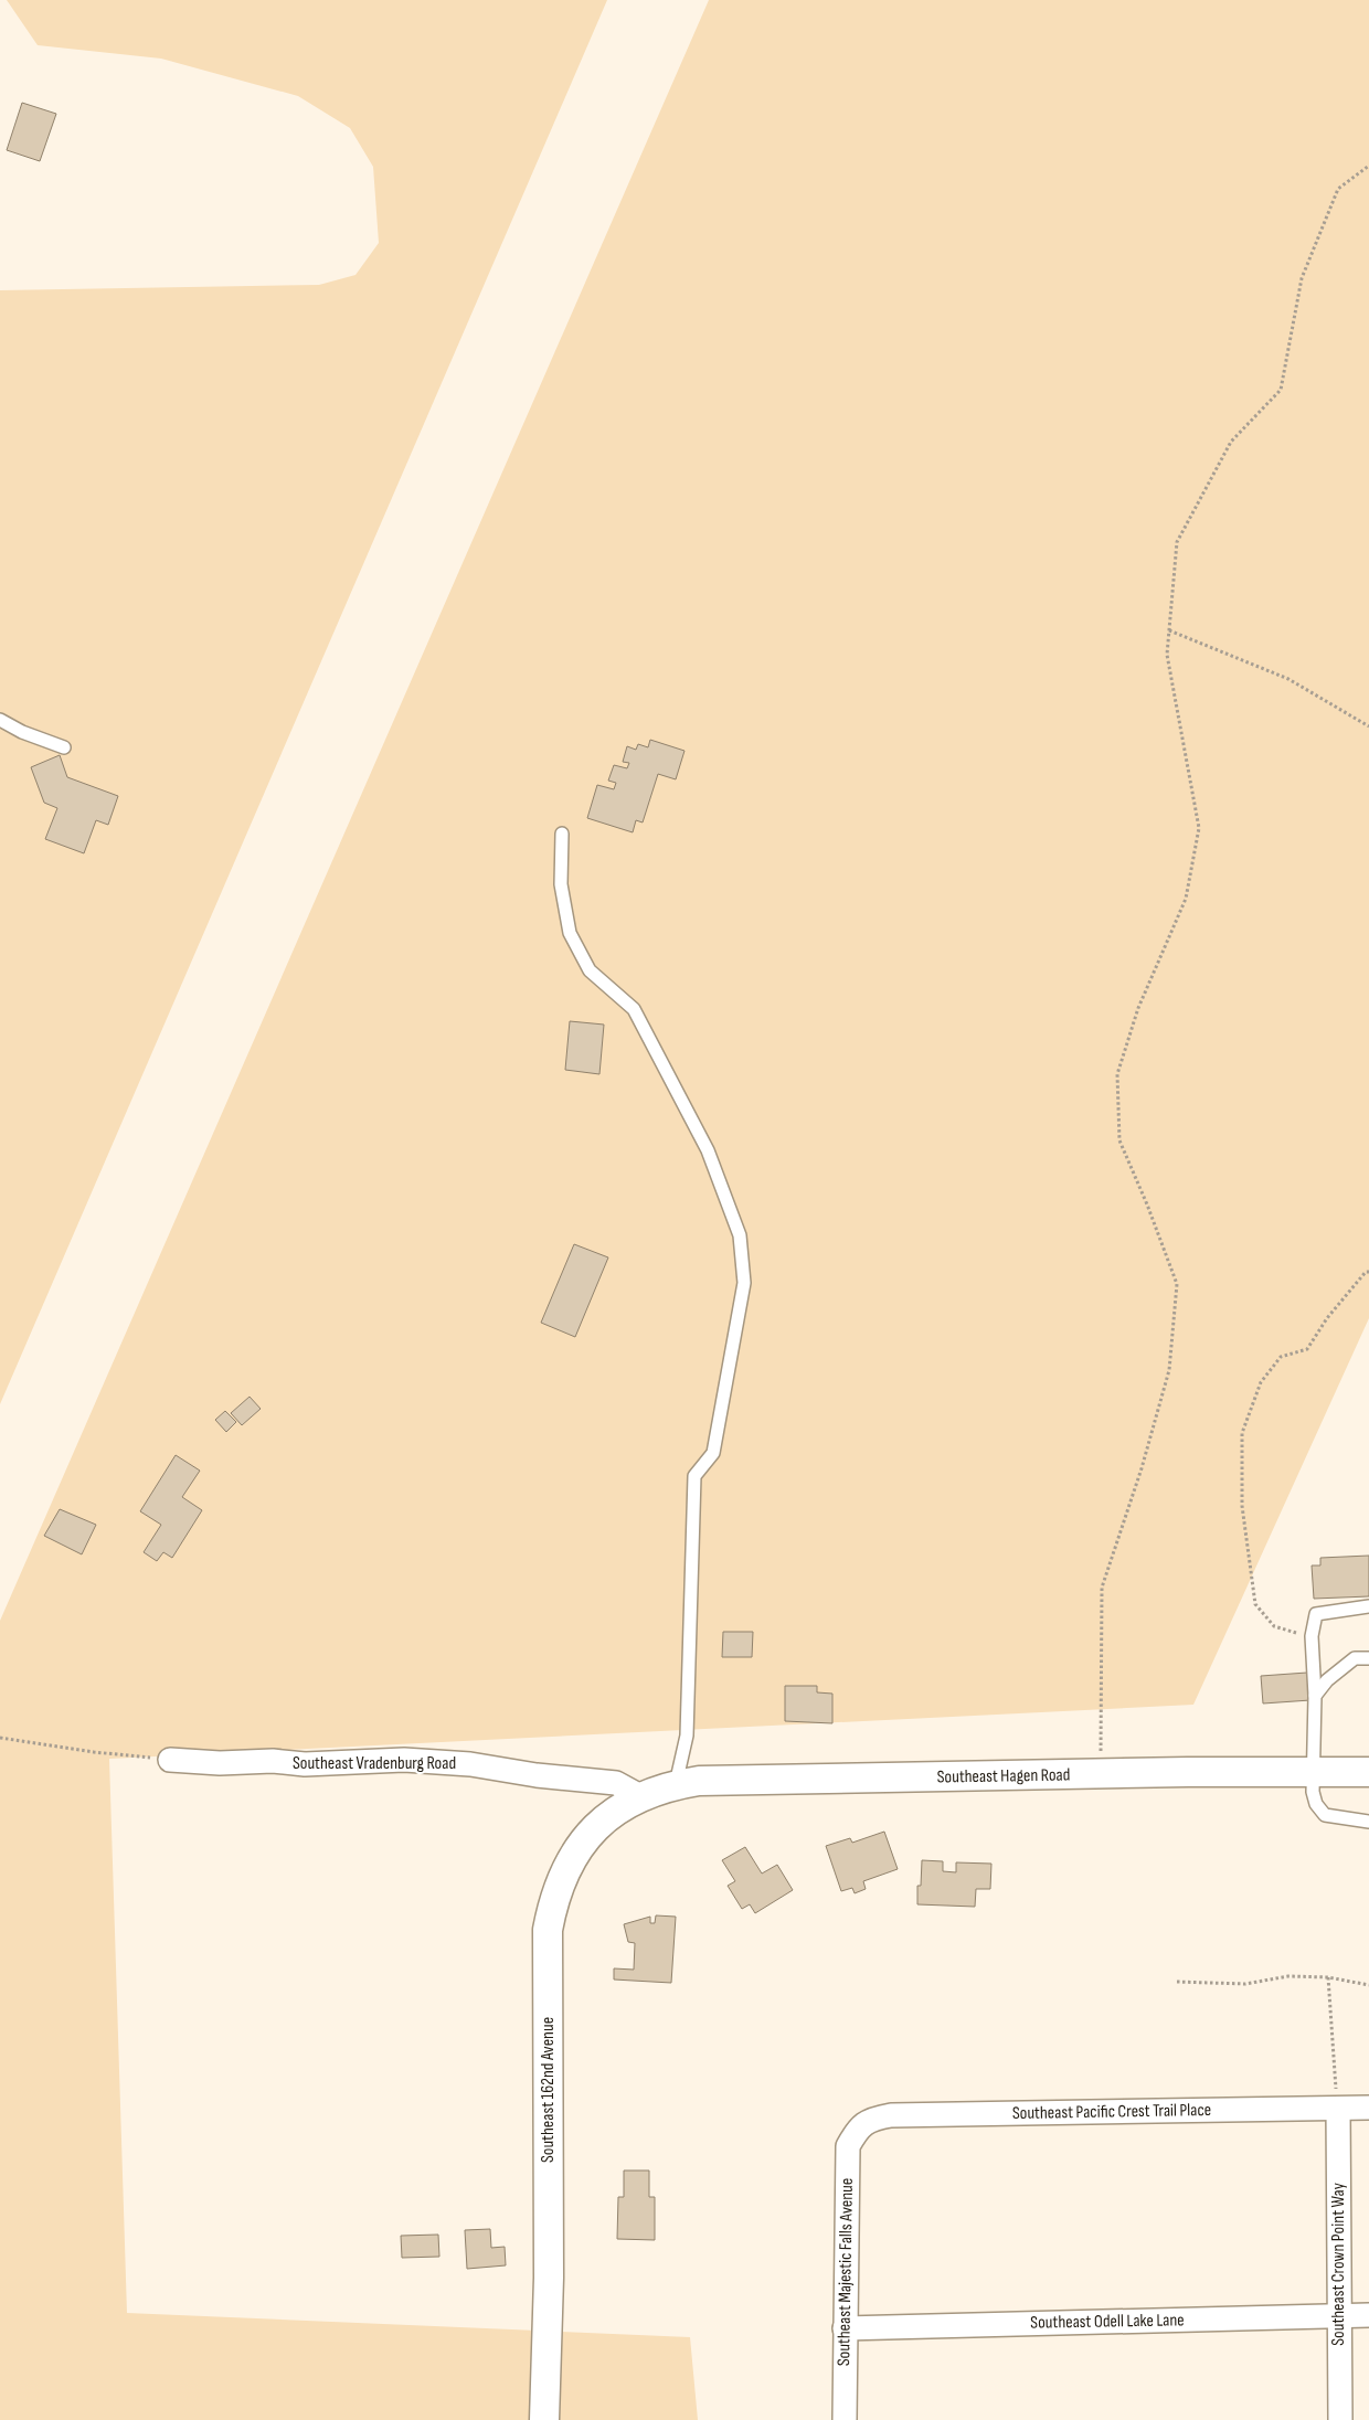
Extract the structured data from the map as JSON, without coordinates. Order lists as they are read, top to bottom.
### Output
{
  "streets": {
    "street": [
      "Southeast Vradenburg Road",
      "Southeast Hagen Road",
      "Southeast 162nd Avenue",
      "Southeast Pacific Crest Trail Place",
      "Southeast Crown Point Way",
      "Southeast Majestic Falls Avenue",
      "Southeast Odell Lake Lane"
    ]
  },
  "crossings": [
    ["Southeast Vradenburg Road", "Southeast Hagen Road"],
    ["Southeast Vradenburg Road", "Southeast 162nd Avenue"],
    ["Southeast Hagen Road", "Southeast 162nd Avenue"],
    ["Southeast Pacific Crest Trail Place", "Southeast Crown Point Way"],
    ["Southeast Pacific Crest Trail Place", "Southeast Majestic Falls Avenue"],
    ["Southeast Crown Point Way", "Southeast Odell Lake Lane"],
    ["Southeast Majestic Falls Avenue", "Southeast Odell Lake Lane"]
  ]
}
